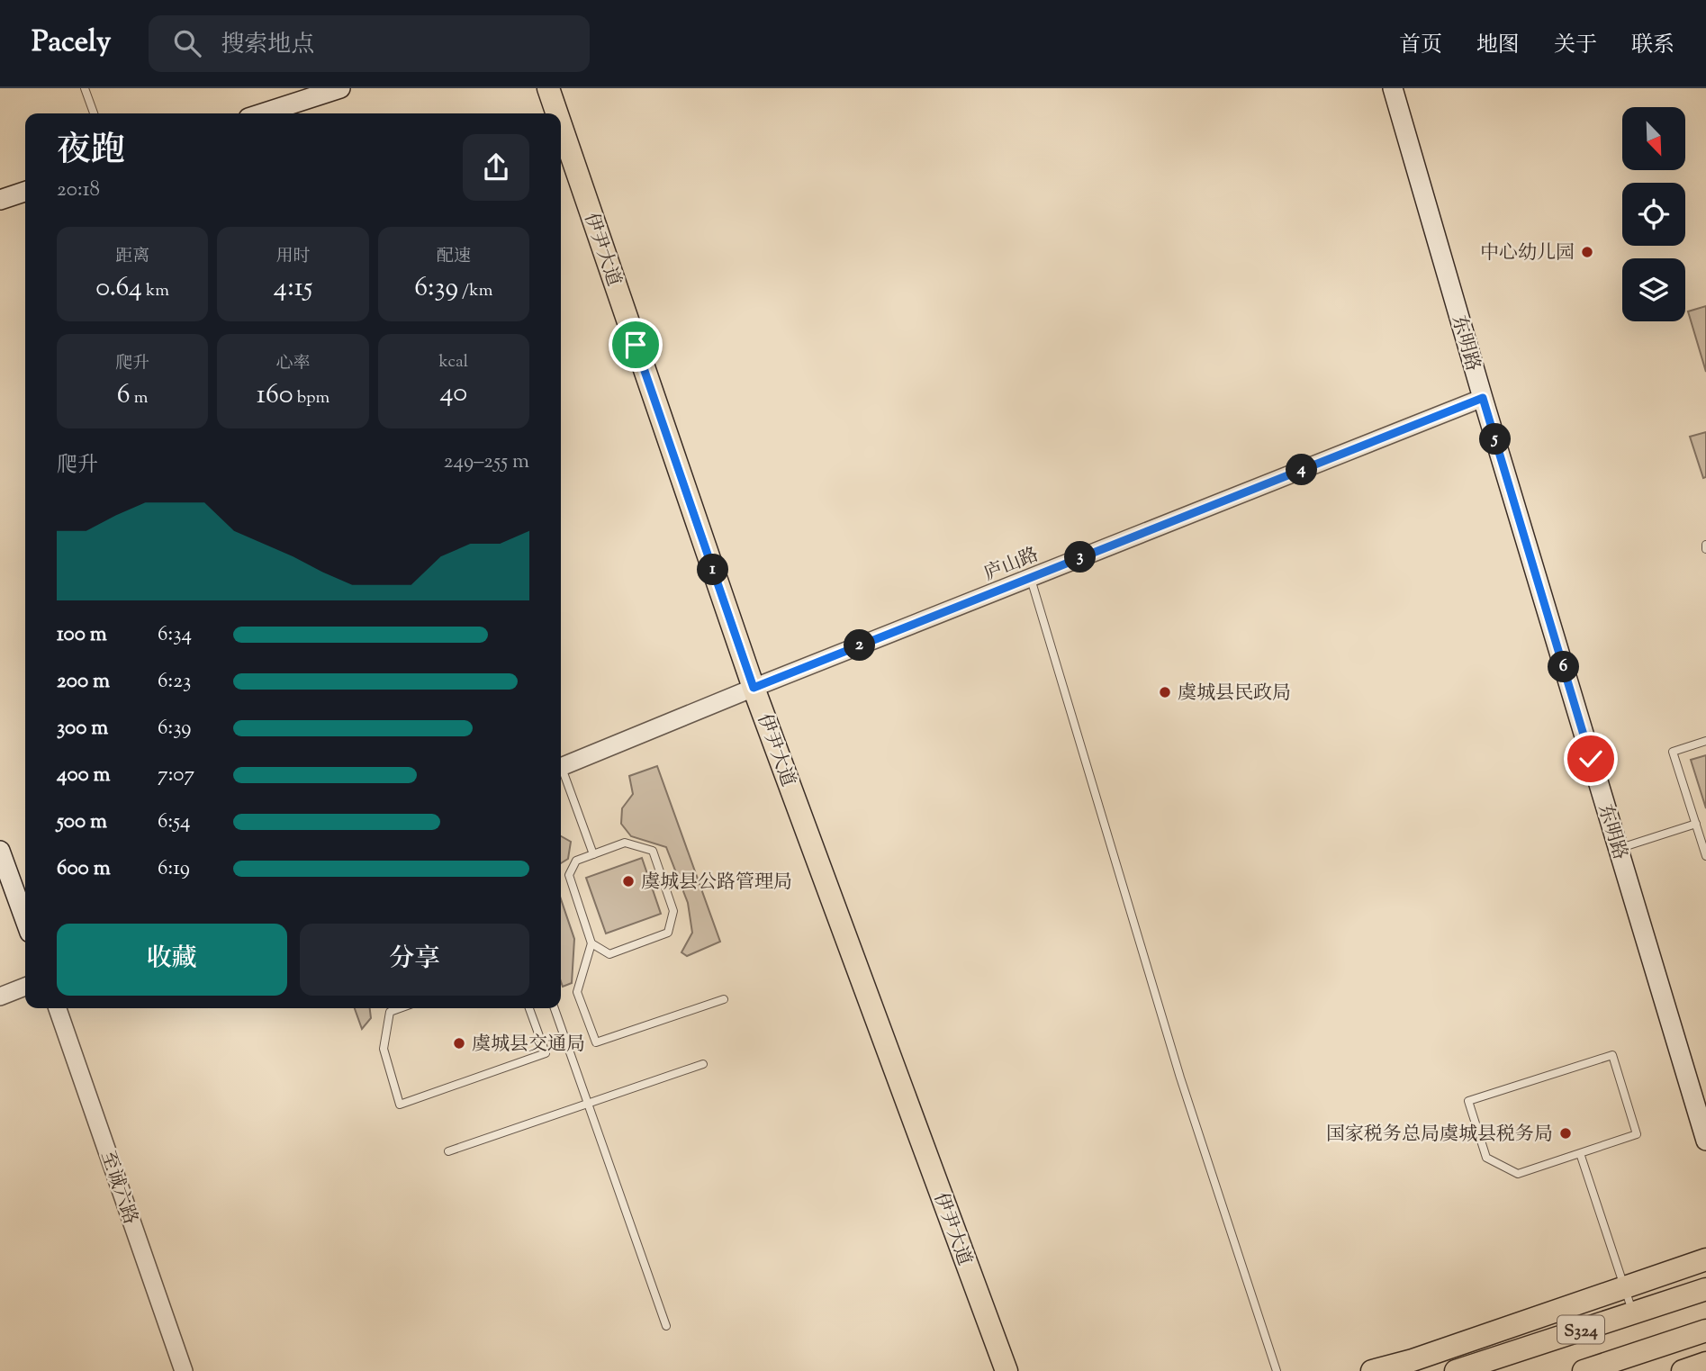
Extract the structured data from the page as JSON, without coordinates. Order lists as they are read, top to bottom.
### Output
{
  "streets": {
    "main road": ["伊尹大道", "东明路", "S324"],
    "street": ["庐山路", "至诚六路"]
  },
  "crossings": [
    ["伊尹大道", "庐山路"],
    ["东明路", "庐山路"]
  ],
  "places": [
    "中心幼儿园",
    "虞城县民政局",
    "虞城县公路管理局",
    "虞城县交通局",
    "国家税务总局虞城县税务局"
  ],
  "north": "bottom right",
  "page": {
    "header": "Pacely",
    "search": "搜索地点",
    "nav": [
      "首页",
      "地图",
      "关于",
      "联系"
    ],
    "heading": ["夜跑", "20:18"],
    "stats": [
      ["距离", "0.64 km"],
      ["用时", "4:15"],
      ["配速", "6:39 /km"],
      ["爬升", "6 m"],
      ["心率", "160 bpm"],
      ["kcal", "40"]
    ],
    "pins": [
      "5",
      "4",
      "3",
      "1",
      "2",
      "6"
    ],
    "chart": ["爬升", "249–255 m"],
    "list": [
      {
        "name": "100 m",
        "note": "6:34"
      },
      {
        "name": "200 m",
        "note": "6:23"
      },
      {
        "name": "300 m",
        "note": "6:39"
      },
      {
        "name": "400 m",
        "note": "7:07"
      },
      {
        "name": "500 m",
        "note": "6:54"
      },
      {
        "name": "600 m",
        "note": "6:19"
      }
    ],
    "buttons": ["收藏", "分享"]
  }
}
